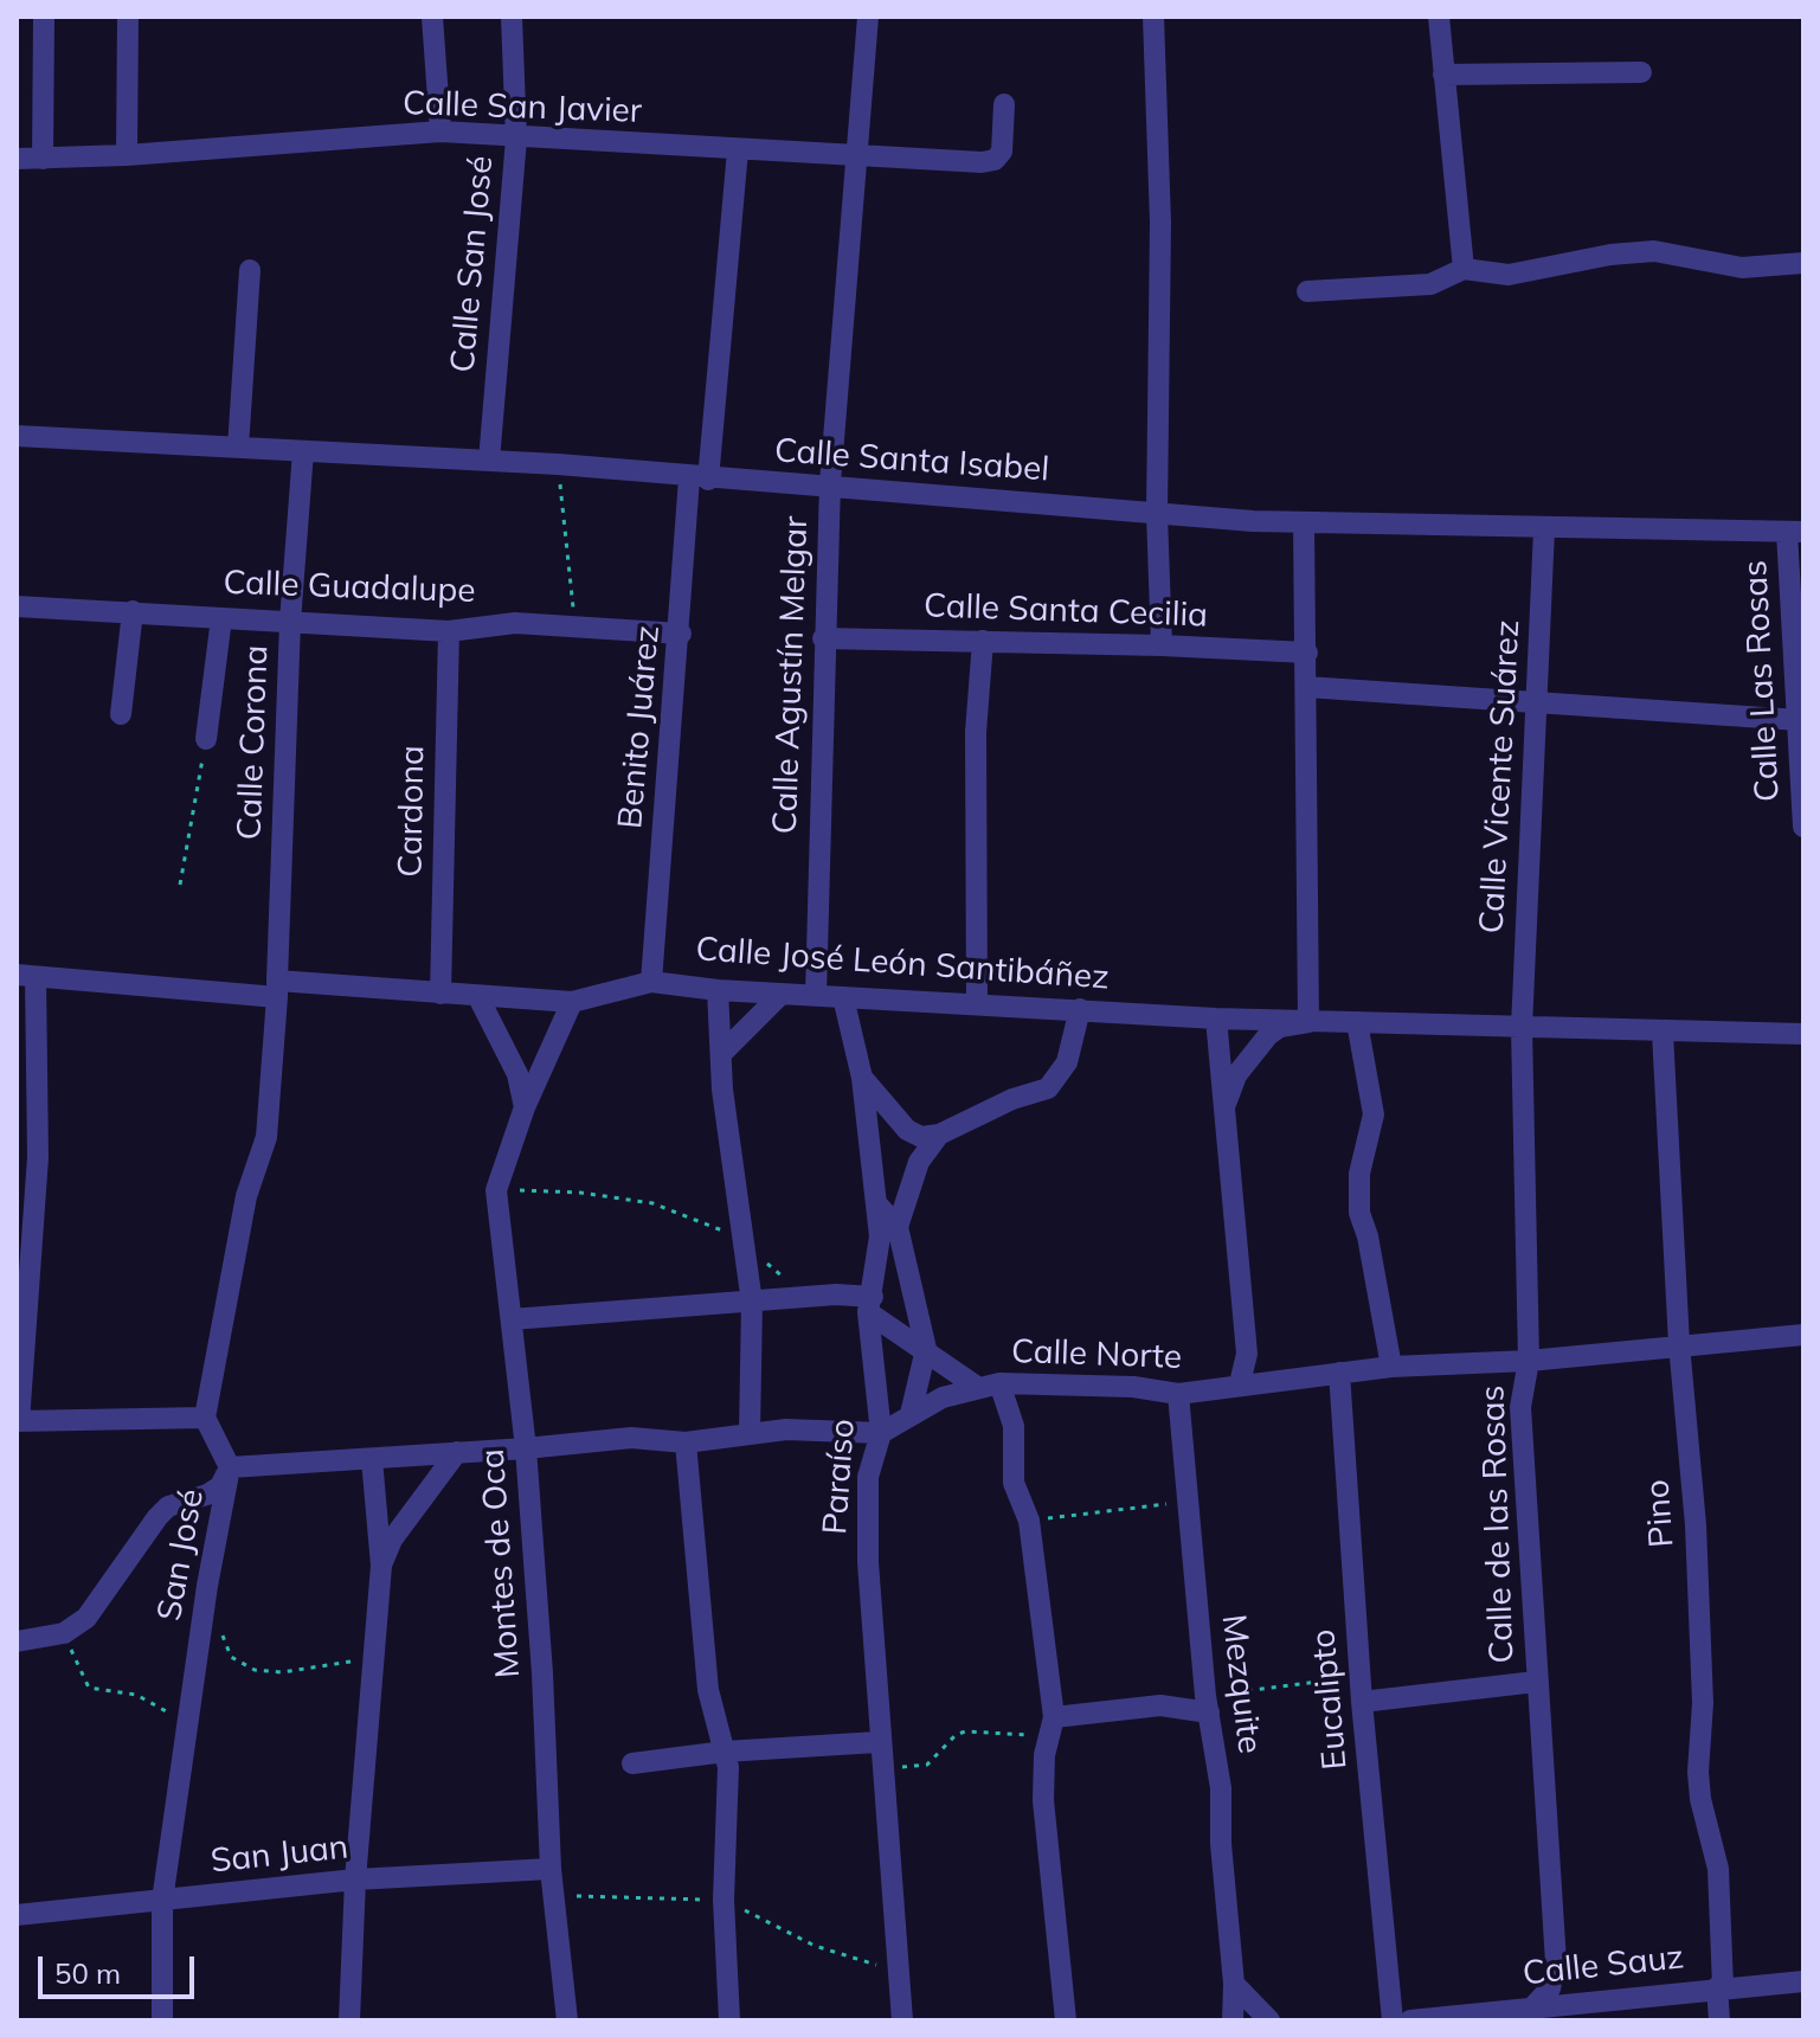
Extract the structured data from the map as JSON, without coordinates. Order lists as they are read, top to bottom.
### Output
{
  "streets": {
    "street": [
      "Calle San Javier",
      "Calle San José",
      "Calle Santa Isabel",
      "Calle Guadalupe",
      "Calle Santa Cecilia",
      "Calle Agustín Melgar",
      "Calle Las Rosas",
      "Benito Juárez",
      "Calle Corona",
      "Calle Vicente Suárez",
      "Cardona",
      "Calle José León Santibáñez",
      "Calle Norte",
      "Paraíso",
      "Pino",
      "Calle de las Rosas",
      "San José",
      "Montes de Oca",
      "Mezquite",
      "Eucalipto",
      "San Juan",
      "Calle Sauz"
    ]
  },
  "crossings": [
    ["Calle San Javier", "Calle San José"],
    ["Calle San Javier", "Calle Agustín Melgar"],
    ["Calle San Javier", "Benito Juárez"],
    ["Calle San José", "Calle Santa Isabel"],
    ["Calle Santa Isabel", "Calle Agustín Melgar"],
    ["Calle Santa Isabel", "Calle Las Rosas"],
    ["Calle Santa Isabel", "Benito Juárez"],
    ["Calle Santa Isabel", "Calle Corona"],
    ["Calle Santa Isabel", "Calle Vicente Suárez"],
    ["Calle Guadalupe", "Benito Juárez"],
    ["Calle Guadalupe", "Calle Corona"],
    ["Calle Guadalupe", "Cardona"],
    ["Calle Santa Cecilia", "Calle Agustín Melgar"],
    ["Calle Agustín Melgar", "Calle José León Santibáñez"],
    ["Benito Juárez", "Calle José León Santibáñez"],
    ["Calle Corona", "Calle José León Santibáñez"],
    ["Calle Vicente Suárez", "Calle José León Santibáñez"],
    ["Calle Vicente Suárez", "Calle de las Rosas"],
    ["Cardona", "Calle José León Santibáñez"],
    ["Calle José León Santibáñez", "Paraíso"],
    ["Calle José León Santibáñez", "Pino"],
    ["Calle José León Santibáñez", "Calle de las Rosas"],
    ["Calle Norte", "Paraíso"],
    ["Calle Norte", "Pino"],
    ["Calle Norte", "Calle de las Rosas"],
    ["Calle Norte", "Mezquite"],
    ["Calle Norte", "Eucalipto"],
    ["Pino", "Calle Sauz"],
    ["San José", "San Juan"],
    ["Montes de Oca", "San Juan"]
  ],
  "scale_bar": "50 m"
}
